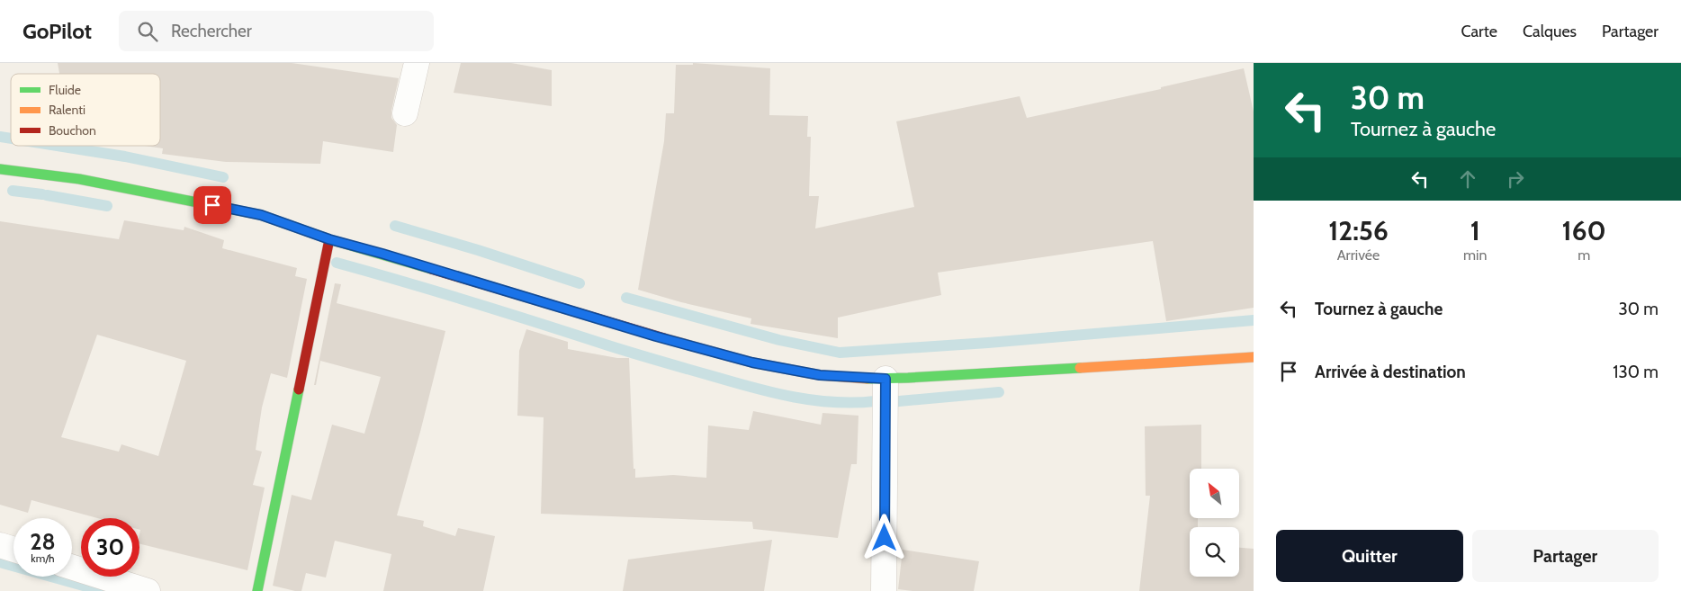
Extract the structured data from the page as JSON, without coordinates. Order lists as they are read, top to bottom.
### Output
{
  "legend": ["Fluide", "Ralenti", "Bouchon"],
  "north": "top left",
  "page": {
    "header": "GoPilot",
    "search": "Rechercher",
    "nav": ["Carte", "Calques", "Partager"],
    "turn": ["30 m", "Tournez à gauche"],
    "eta": [
      "12:56",
      "Arrivée",
      "1",
      "min",
      "160",
      "m"
    ],
    "list": [
      {
        "name": "Tournez à gauche",
        "value": "30 m"
      },
      {
        "name": "Arrivée à destination",
        "value": "130 m"
      }
    ],
    "speed": "28 km/h",
    "limit": "30",
    "buttons": ["Quitter", "Partager"]
  }
}
